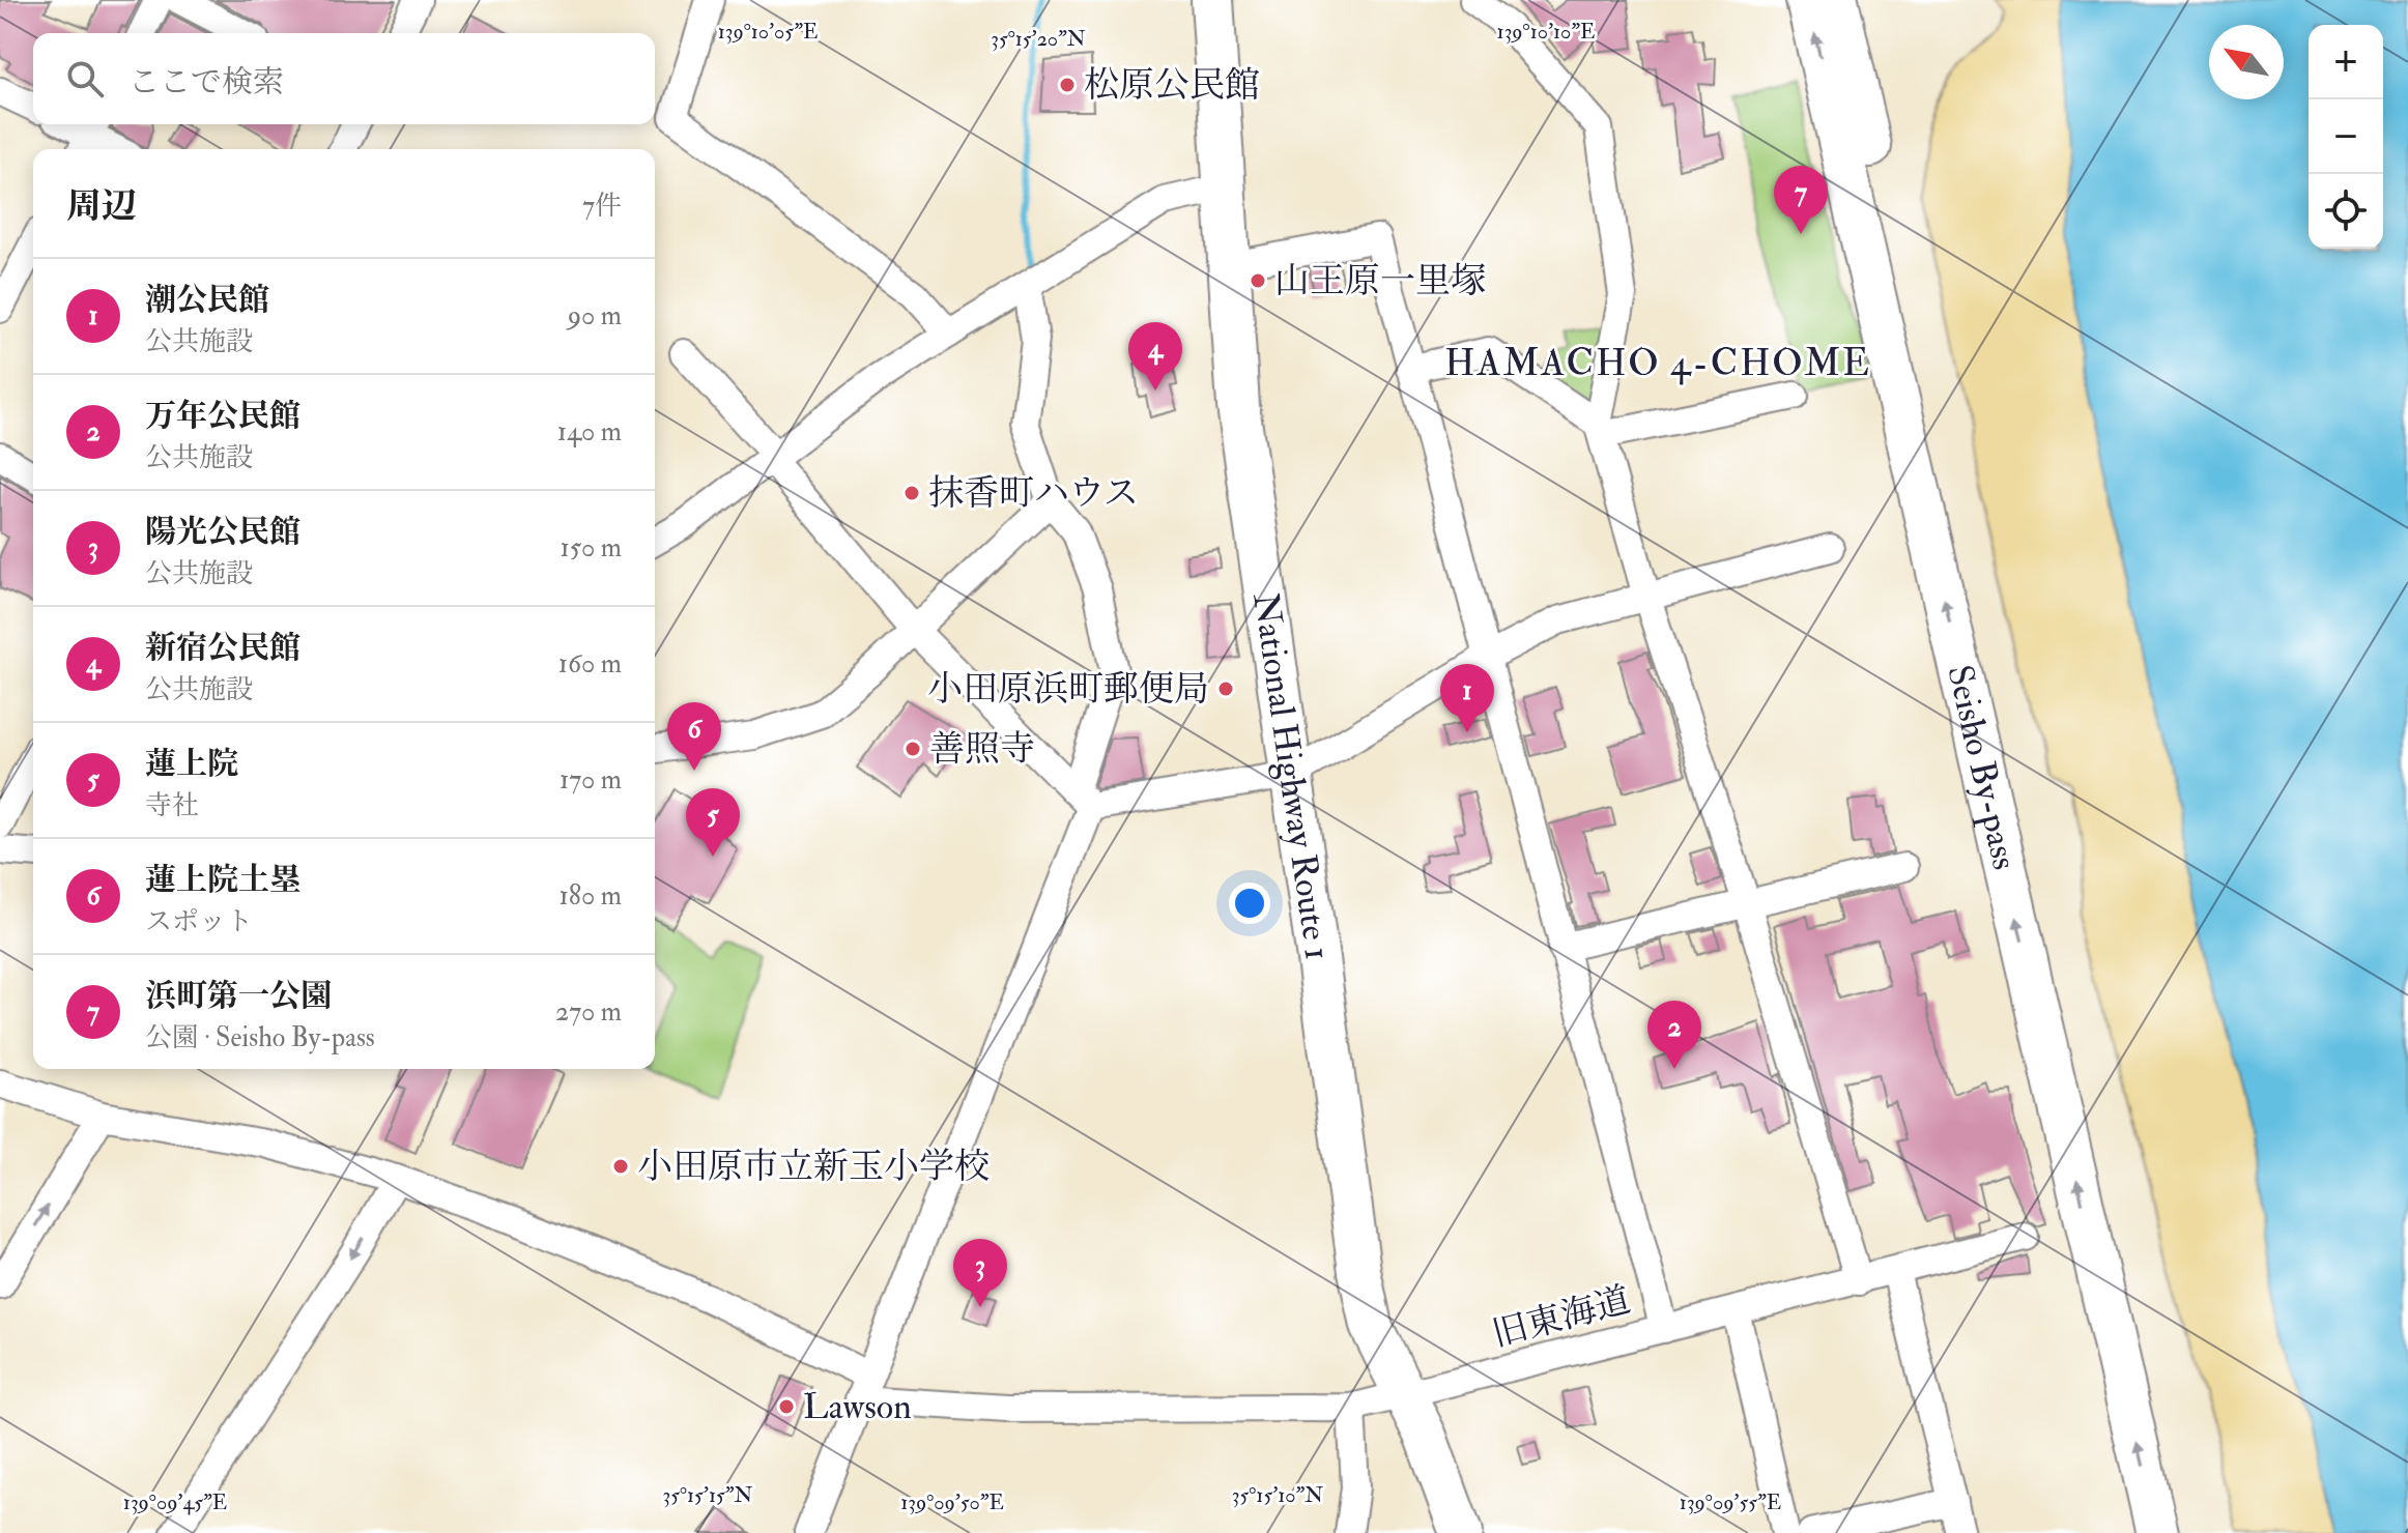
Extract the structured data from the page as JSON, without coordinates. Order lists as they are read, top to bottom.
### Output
{
  "streets": {
    "highway": ["Seisho By-pass", "National Highway Route 1"],
    "street": ["旧東海道"]
  },
  "crossings": [
    ["National Highway Route 1", "旧東海道"]
  ],
  "districts": ["HAMACHO 4-CHOME"],
  "places": [
    "松原公民館",
    "山王原一里塚",
    "抹香町ハウス",
    "小田原浜町郵便局",
    "善照寺",
    "小田原市立新玉小学校",
    "Lawson"
  ],
  "north": "top left",
  "page": {
    "map_buttons": ["+", "−"],
    "search": "ここで検索",
    "heading": ["周辺", "7件"],
    "pins": [
      "7",
      "4",
      "1",
      "6",
      "5",
      "2",
      "3"
    ],
    "list": [
      {
        "mark": "1",
        "name": "潮公民館",
        "note": "公共施設",
        "value": "90 m"
      },
      {
        "mark": "2",
        "name": "万年公民館",
        "note": "公共施設",
        "value": "140 m"
      },
      {
        "mark": "3",
        "name": "陽光公民館",
        "note": "公共施設",
        "value": "150 m"
      },
      {
        "mark": "4",
        "name": "新宿公民館",
        "note": "公共施設",
        "value": "160 m"
      },
      {
        "mark": "5",
        "name": "蓮上院",
        "note": "寺社",
        "value": "170 m"
      },
      {
        "mark": "6",
        "name": "蓮上院土塁",
        "note": "スポット",
        "value": "180 m"
      },
      {
        "mark": "7",
        "name": "浜町第一公園",
        "note": "公園 · Seisho By-pass",
        "value": "270 m"
      }
    ]
  },
  "coordinates": [
    "139°10'05\"E",
    "139°10'10\"E",
    "35°15'20\"N",
    "35°15'15\"N",
    "35°15'10\"N",
    "139°09'45\"E",
    "139°09'50\"E",
    "139°09'55\"E"
  ]
}
